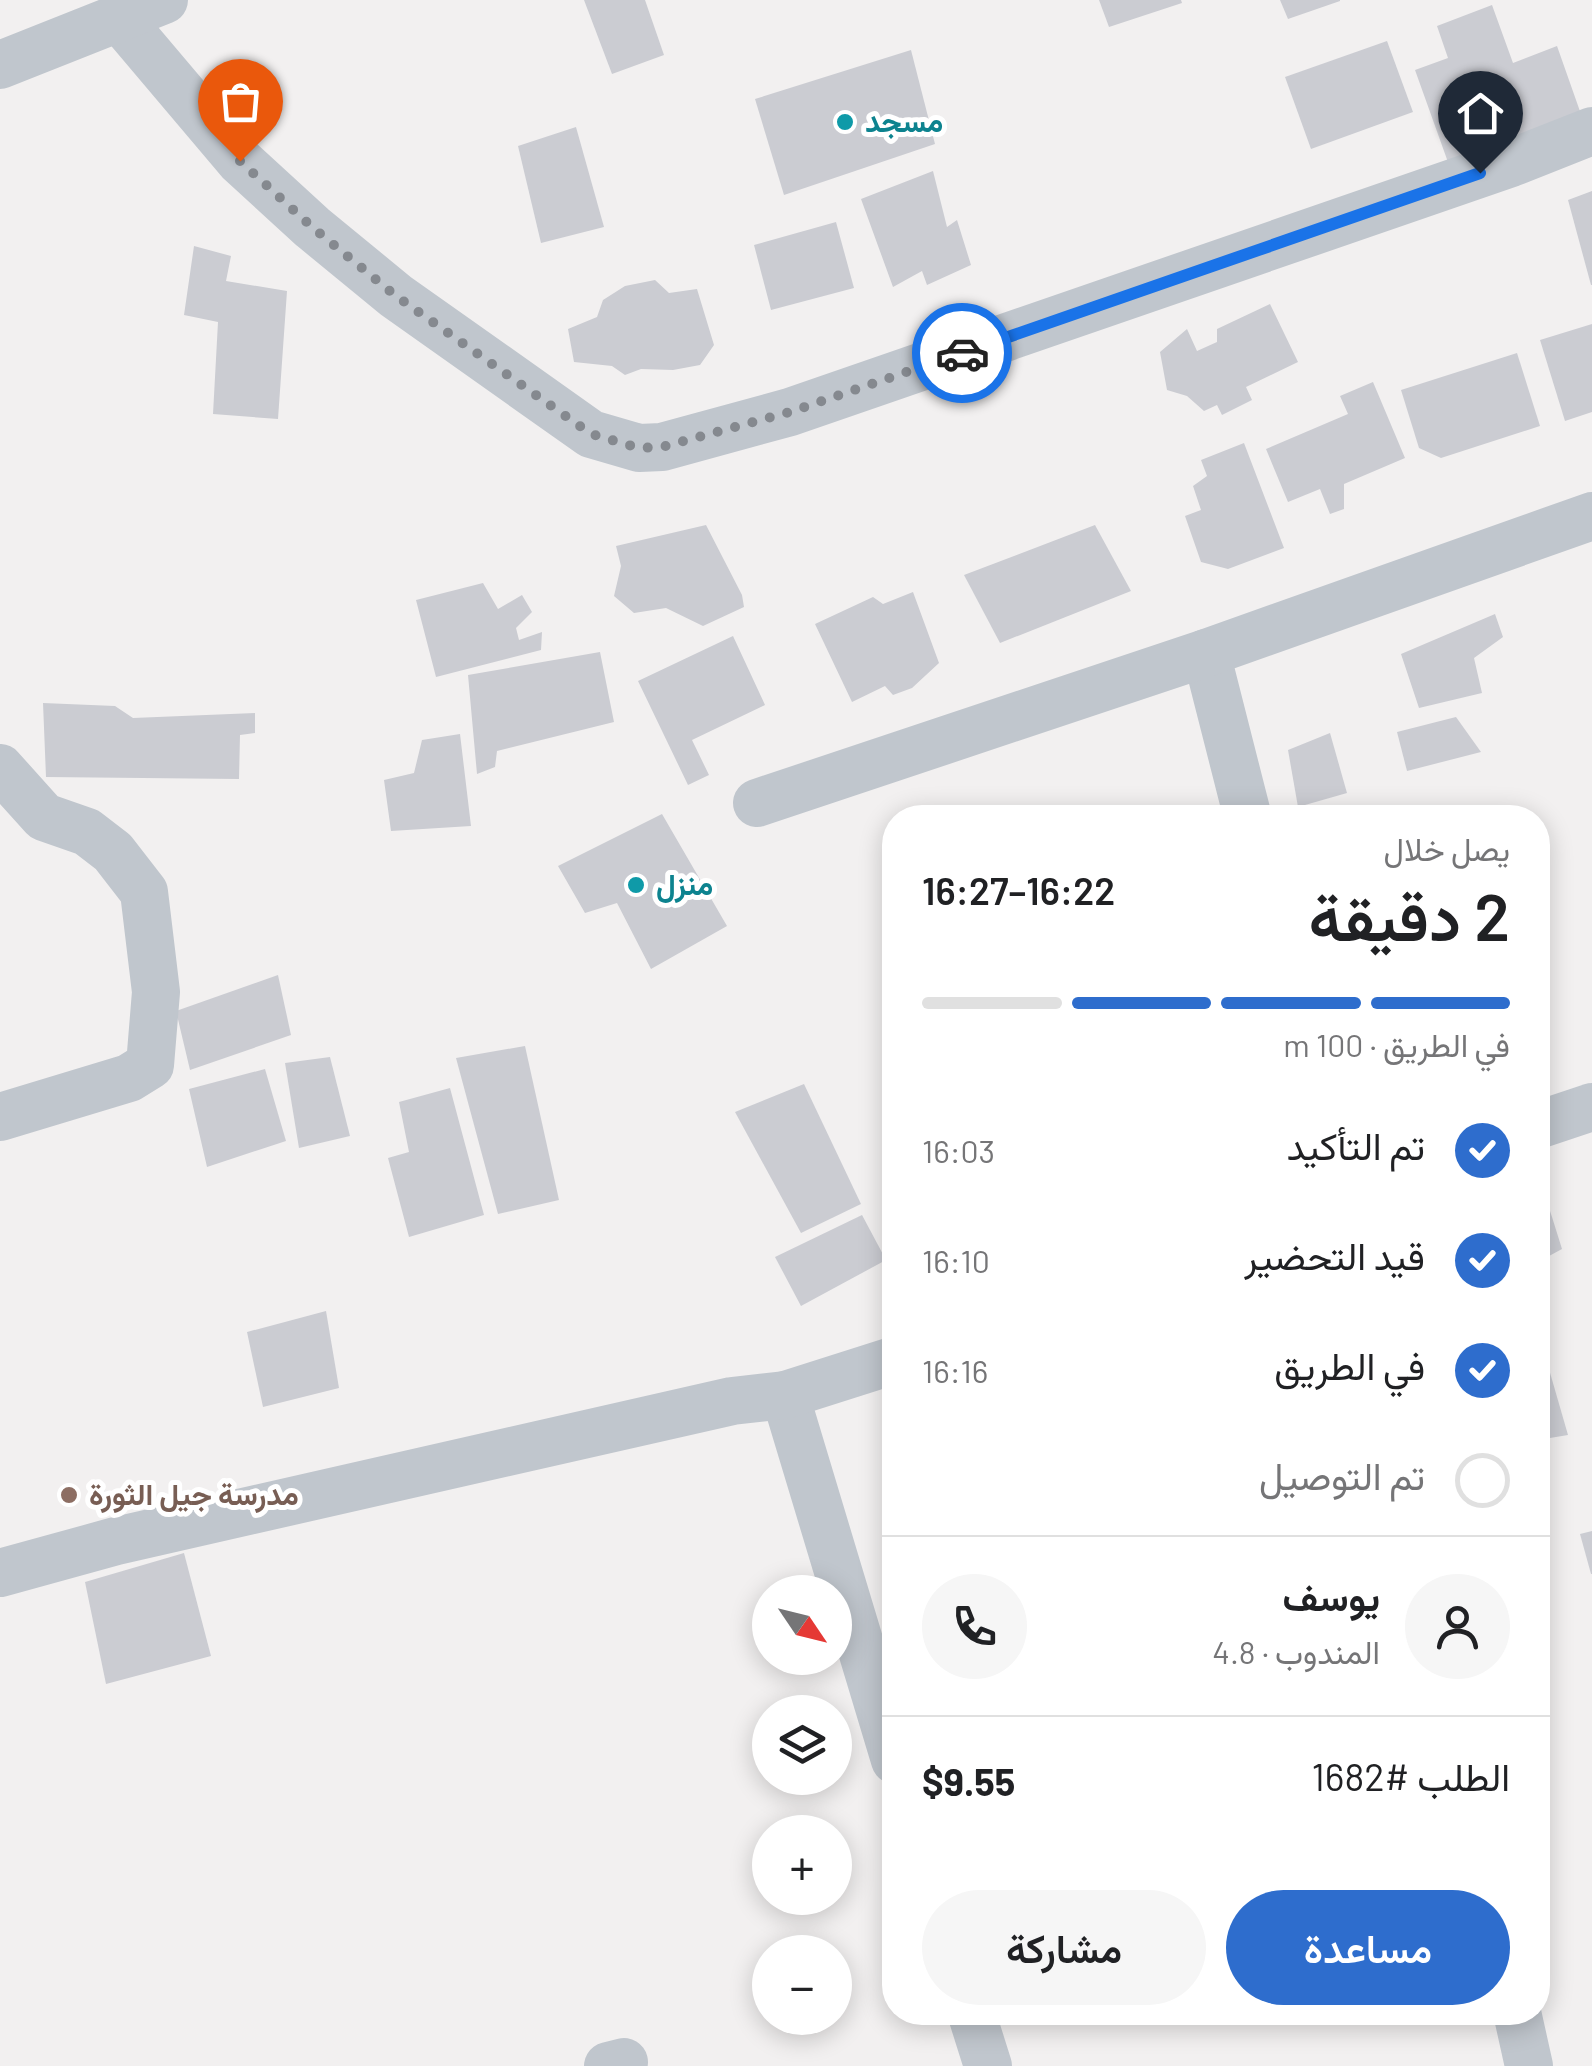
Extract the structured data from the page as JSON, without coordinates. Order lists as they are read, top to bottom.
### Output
{
  "places": ["مسجد", "منزل", "مدرسة جيل الثورة"],
  "north": "bottom right",
  "page": {
    "heading": ["2 دقيقة", "يصل خلال", "16:22–16:27"],
    "panel": [
      "يوسف",
      "المندوب · 4.8",
      "الطلب #1682",
      "$9.55"
    ],
    "bar": "في الطريق · 100 m",
    "list": [
      ["تم التأكيد", "16:03"],
      ["قيد التحضير", "16:10"],
      ["في الطريق", "16:16"],
      "تم التوصيل"
    ],
    "map_buttons": ["+", "−"],
    "buttons": ["مساعدة", "مشاركة"]
  }
}
